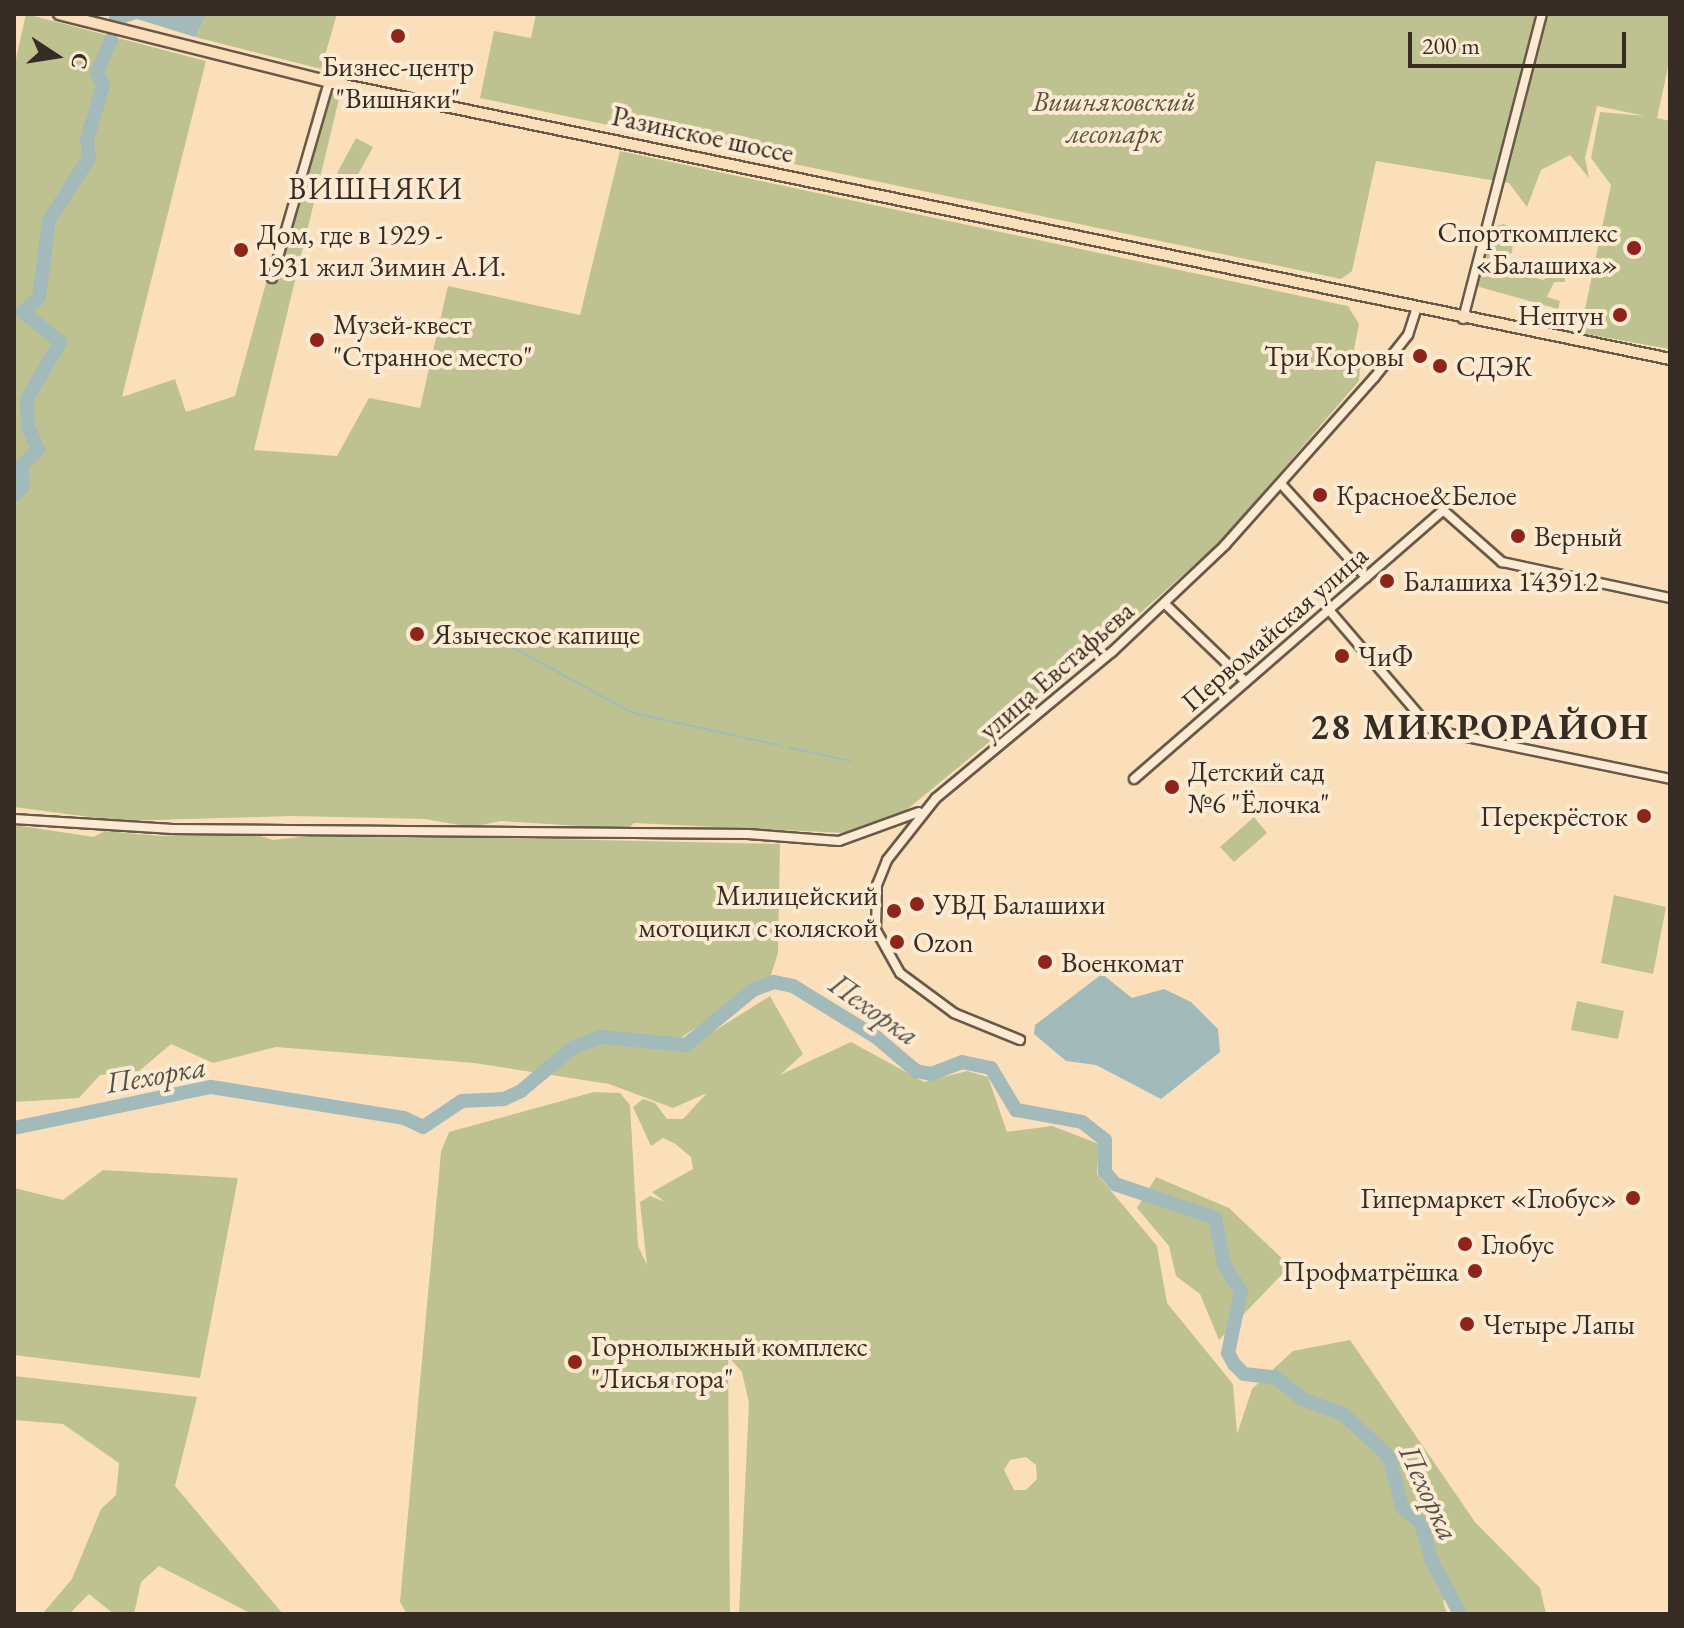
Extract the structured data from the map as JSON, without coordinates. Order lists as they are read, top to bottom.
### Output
{
  "streets": {
    "main road": ["Разинское шоссе"],
    "street": ["Первомайская улица", "улица Евстафьева"]
  },
  "crossings": [
    ["Разинское шоссе", "улица Евстафьева"]
  ],
  "districts": ["ВИШНЯКИ", "28 МИКРОРАЙОН"],
  "water": ["Пехорка"],
  "parks": ["Вишняковский лесопарк"],
  "places": [
    "Бизнес-центр \"Вишняки\"",
    "Спорткомплекс «Балашиха»",
    "Дом, где в 1929 - 1931 жил Зимин А.И.",
    "Нептун",
    "Музей-квест \"Странное место\"",
    "Три Коровы",
    "СДЭК",
    "Красное&Белое",
    "Верный",
    "Балашиха 143912",
    "Языческое капище",
    "ЧиФ",
    "Детский сад №6 \"Ёлочка\"",
    "Перекрёсток",
    "УВД Балашихи",
    "Милицейский мотоцикл с коляской",
    "Ozon",
    "Военкомат",
    "Гипермаркет «Глобус»",
    "Глобус",
    "Профматрёшка",
    "Четыре Лапы",
    "Горнолыжный комплекс \"Лисья гора\""
  ],
  "scale_bar": "200 m",
  "north": "right"
}
